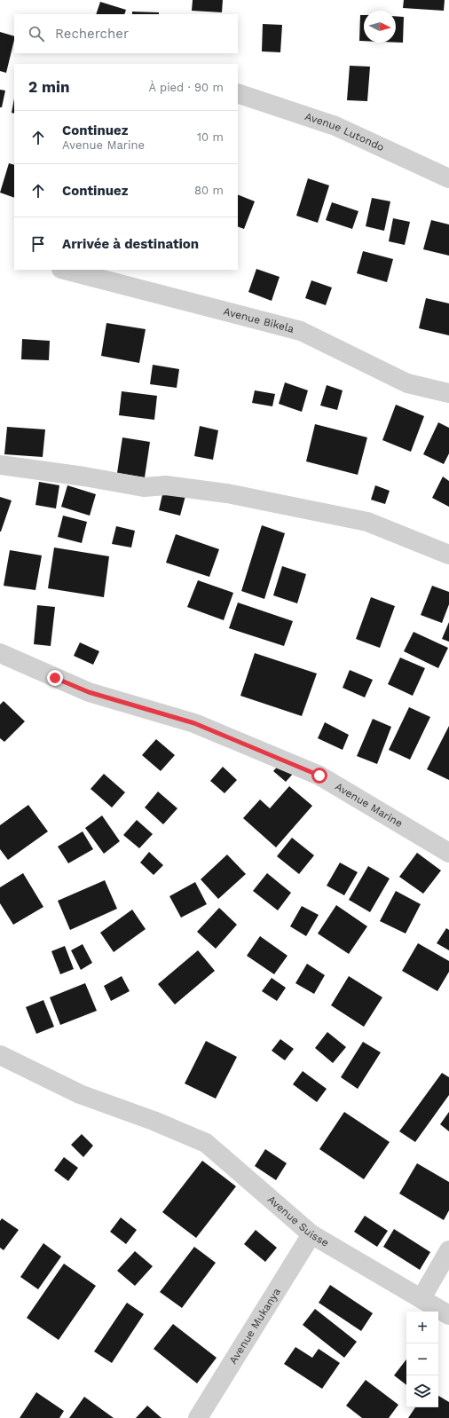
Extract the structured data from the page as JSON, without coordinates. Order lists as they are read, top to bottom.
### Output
{
  "streets": {
    "street": [
      "Avenue Lutondo",
      "Avenue Bikela",
      "Avenue Marine",
      "Avenue Suisse",
      "Avenue Mukanya"
    ]
  },
  "crossings": [
    ["Avenue Suisse", "Avenue Mukanya"]
  ],
  "north": "right",
  "page": {
    "search": "Rechercher",
    "heading": ["2 min", "À pied · 90 m"],
    "list": [
      ["Continuez", "Avenue Marine", "10 m"],
      ["Continuez", "80 m"],
      "Arrivée à destination"
    ],
    "map_buttons": ["+", "−"]
  }
}
